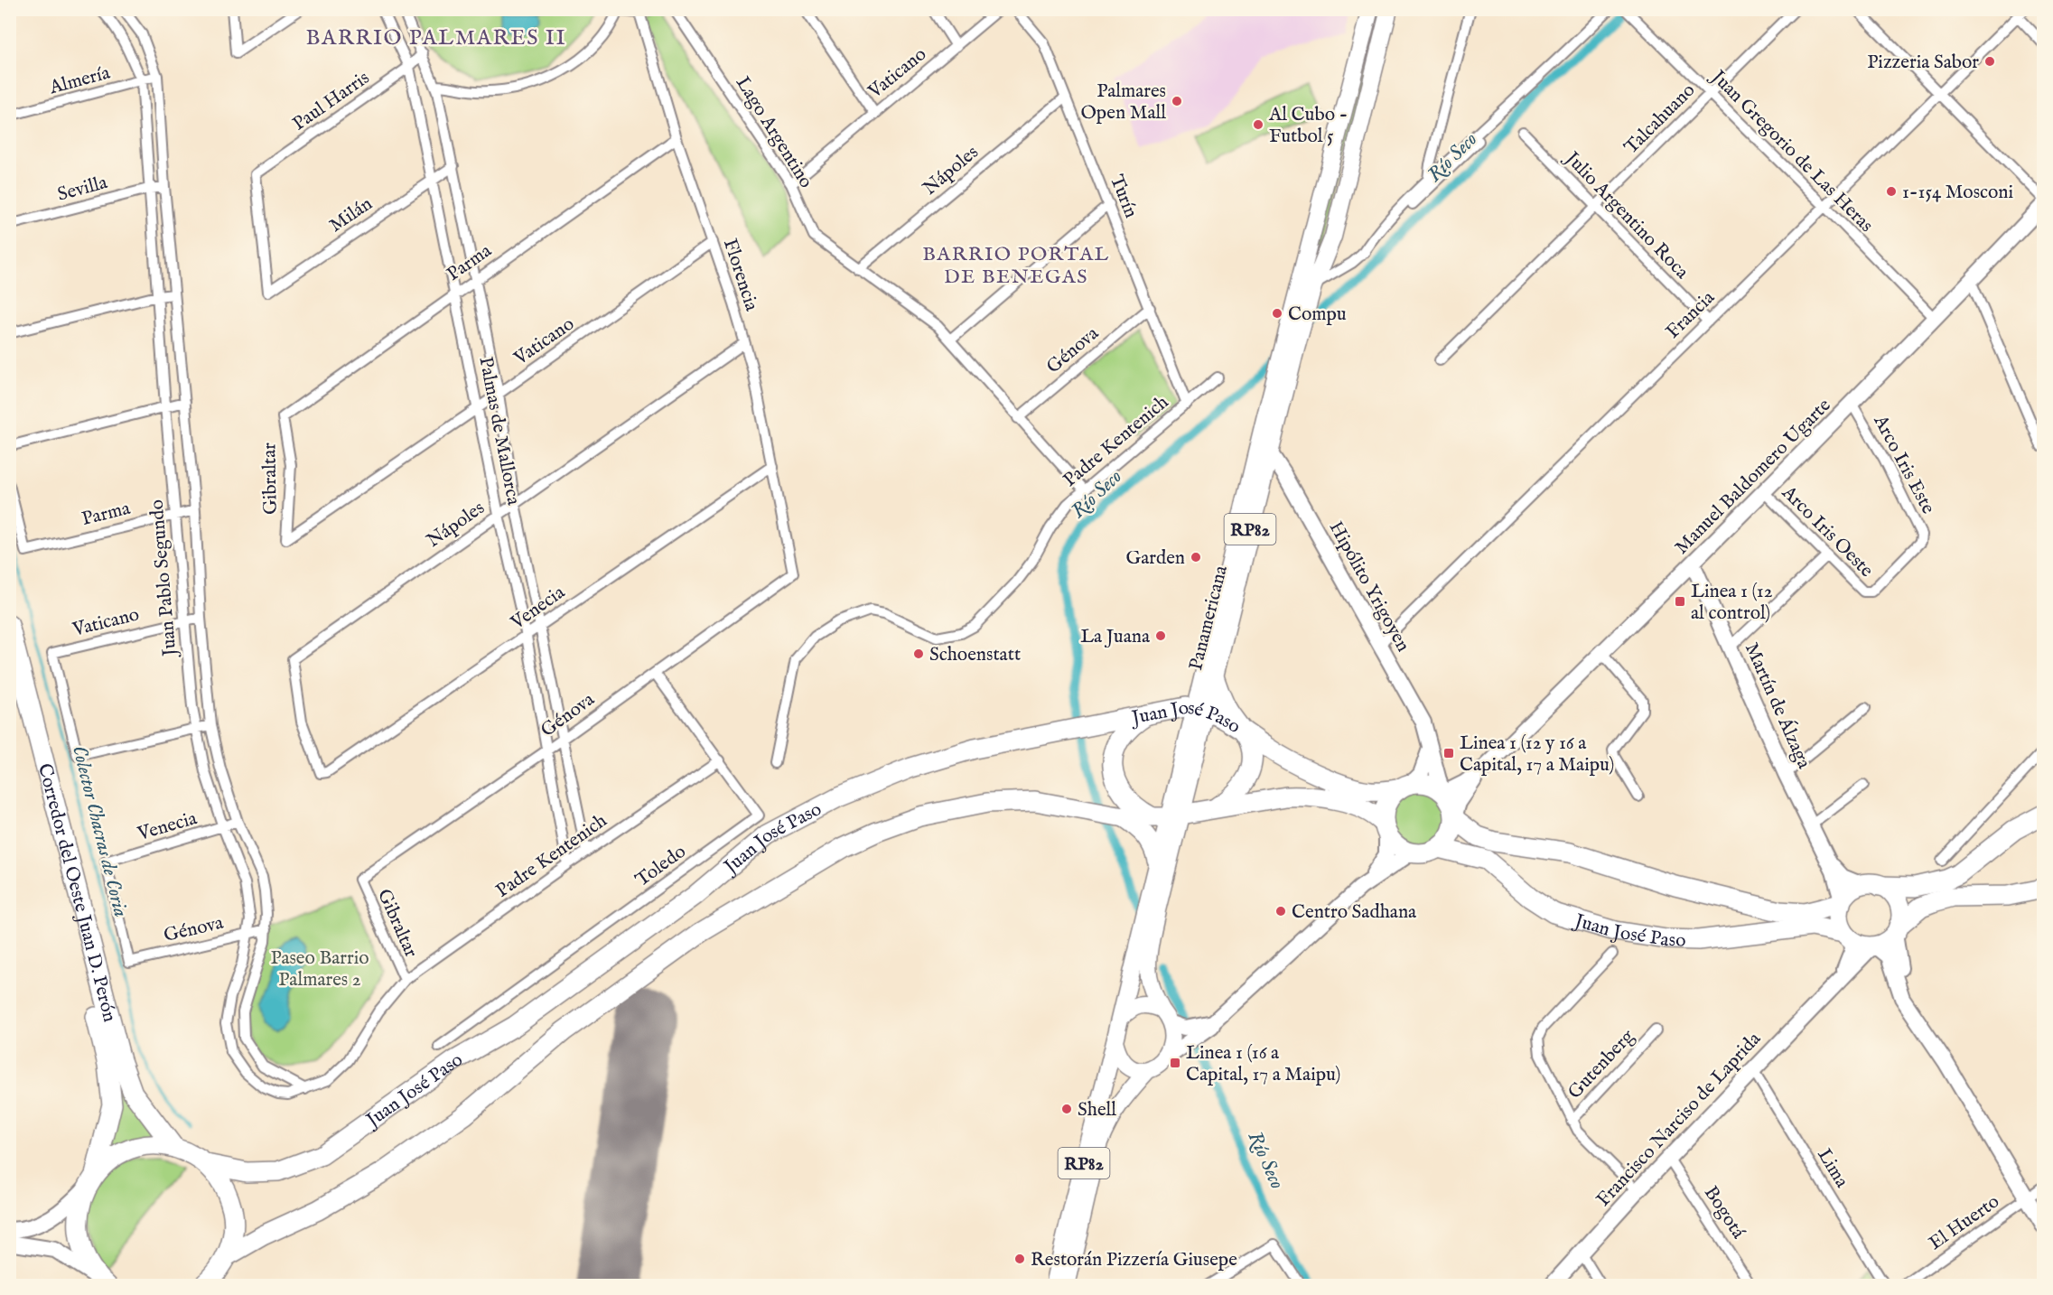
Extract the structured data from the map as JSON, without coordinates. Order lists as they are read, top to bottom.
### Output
{
  "streets": {
    "highway": ["Juan José Paso", "Corredor del Oeste Juan D. Perón"],
    "main road": ["RP82", "Panamericana"],
    "street": [
      "Vaticano",
      "Almería",
      "Paul Harris",
      "Talcahuano",
      "Lago Argentino",
      "Juan Gregorio de Las Heras",
      "Nápoles",
      "Sevilla",
      "Turín",
      "Milán",
      "Julio Argentino Roca",
      "Parma",
      "Florencia",
      "Francia",
      "Génova",
      "Palmas de Mallorca",
      "Padre Kentenich",
      "Arco Iris Este",
      "Manuel Baldomero Ugarte",
      "Gibraltar",
      "Arco Iris Oeste",
      "Juan Pablo Segundo",
      "Hipólito Yrigoyen",
      "Venecia",
      "Martín de Álzaga",
      "Toledo",
      "Gutenberg",
      "Francisco Narciso de Laprida",
      "Lima",
      "Bogotá",
      "El Huerto"
    ]
  },
  "crossings": [
    ["Vaticano", "Lago Argentino"],
    ["Vaticano", "Florencia"],
    ["Vaticano", "Palmas de Mallorca"],
    ["Vaticano", "Gibraltar"],
    ["Vaticano", "Juan Pablo Segundo"],
    ["Almería", "Juan Pablo Segundo"],
    ["Paul Harris", "Milán"],
    ["Paul Harris", "Palmas de Mallorca"],
    ["Talcahuano", "Juan Gregorio de Las Heras"],
    ["Talcahuano", "Julio Argentino Roca"],
    ["Lago Argentino", "Nápoles"],
    ["Lago Argentino", "Génova"],
    ["Lago Argentino", "Padre Kentenich"],
    ["Juan Gregorio de Las Heras", "Francia"],
    ["Juan Gregorio de Las Heras", "Manuel Baldomero Ugarte"],
    ["Nápoles", "Turín"],
    ["Nápoles", "Florencia"],
    ["Nápoles", "Palmas de Mallorca"],
    ["Nápoles", "Venecia"],
    ["Sevilla", "Juan Pablo Segundo"],
    ["Turín", "Génova"],
    ["Turín", "Padre Kentenich"],
    ["Milán", "Palmas de Mallorca"],
    ["Julio Argentino Roca", "Francia"],
    ["Parma", "Florencia"],
    ["Parma", "Palmas de Mallorca"],
    ["Parma", "Gibraltar"],
    ["Parma", "Juan Pablo Segundo"],
    ["Florencia", "Génova"],
    ["Florencia", "Venecia"],
    ["Francia", "Hipólito Yrigoyen"],
    ["Génova", "Palmas de Mallorca"],
    ["Génova", "Gibraltar"],
    ["Génova", "Juan Pablo Segundo"],
    ["Génova", "Venecia"],
    ["Génova", "Toledo"],
    ["Palmas de Mallorca", "Padre Kentenich"],
    ["Palmas de Mallorca", "Venecia"],
    ["Padre Kentenich", "Gibraltar"],
    ["Padre Kentenich", "Juan Pablo Segundo"],
    ["Padre Kentenich", "Toledo"],
    ["Arco Iris Este", "Manuel Baldomero Ugarte"],
    ["Arco Iris Este", "Arco Iris Oeste"],
    ["Manuel Baldomero Ugarte", "Arco Iris Oeste"],
    ["Manuel Baldomero Ugarte", "Hipólito Yrigoyen"],
    ["Manuel Baldomero Ugarte", "Martín de Álzaga"],
    ["Manuel Baldomero Ugarte", "Juan José Paso"],
    ["Gibraltar", "Juan Pablo Segundo"],
    ["RP82", "Panamericana"],
    ["Juan Pablo Segundo", "Venecia"],
    ["Hipólito Yrigoyen", "Panamericana"],
    ["Hipólito Yrigoyen", "Juan José Paso"],
    ["Panamericana", "Juan José Paso"],
    ["Martín de Álzaga", "Juan José Paso"],
    ["Martín de Álzaga", "Francisco Narciso de Laprida"],
    ["Juan José Paso", "Francisco Narciso de Laprida"],
    ["Gutenberg", "Francisco Narciso de Laprida"],
    ["Francisco Narciso de Laprida", "Lima"],
    ["Francisco Narciso de Laprida", "Bogotá"]
  ],
  "districts": ["BARRIO PALMARES II", "BARRIO PORTAL DE BENEGAS"],
  "water": ["Río Seco", "Colector Chacras de Coria"],
  "parks": ["Paseo Barrio Palmares 2"],
  "places": {
    "other": [
      "Pizzeria Sabor",
      "Palmares Open Mall",
      "Al Cubo - Futbol 5",
      "1-154 Mosconi",
      "Compu",
      "Garden",
      "La Juana",
      "Schoenstatt",
      "Centro Sadhana",
      "Shell",
      "Restorán Pizzería Giusepe"
    ],
    "transit": ["Linea 1 (12 al control)", "Linea 1 (12 y 16 a Capital, 17 a Maipu)", "Linea 1 (16 a Capital, 17 a Maipu)"]
  }
}
